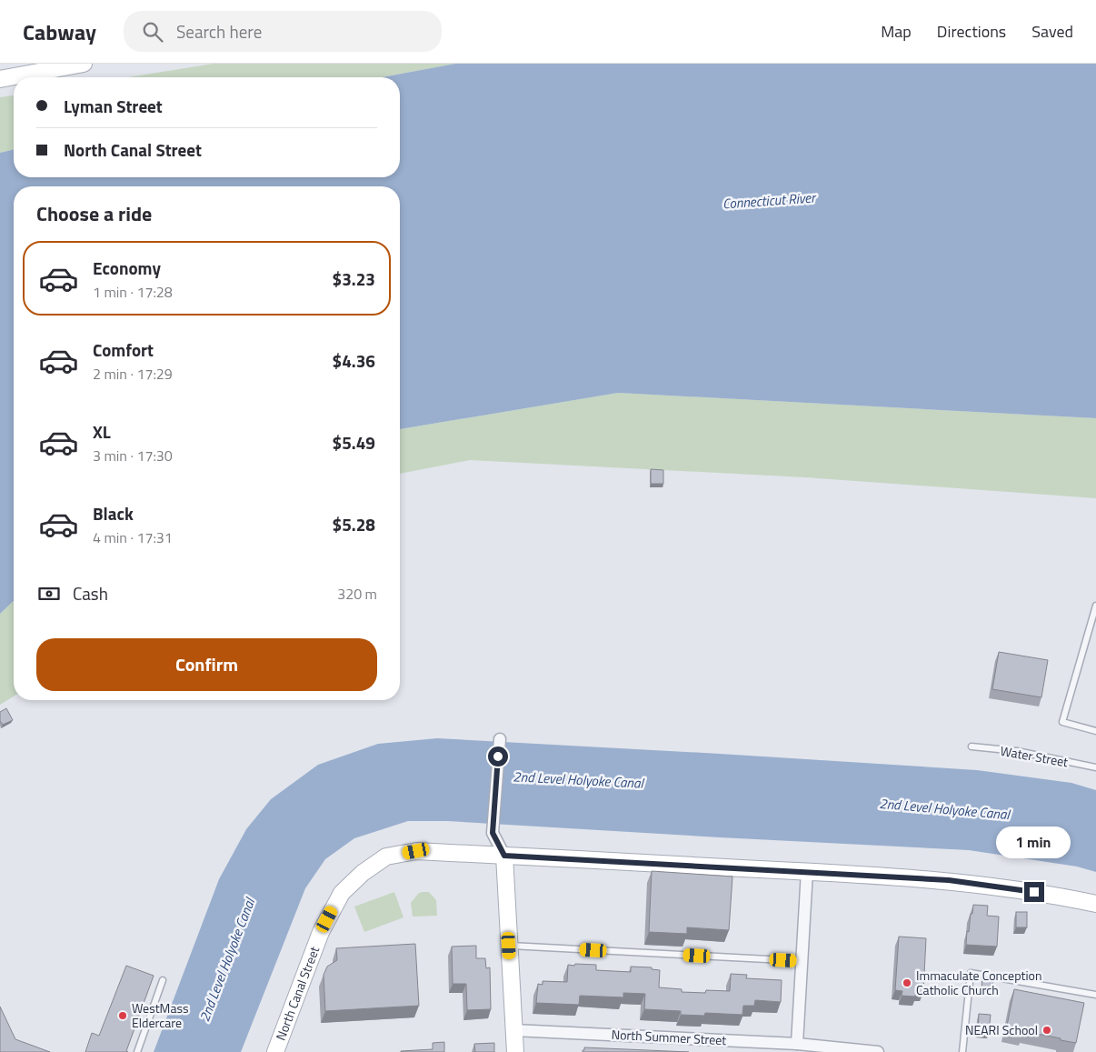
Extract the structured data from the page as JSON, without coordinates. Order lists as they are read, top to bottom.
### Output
{
  "streets": {
    "street": ["North Canal Street", "North Summer Street"],
    "lane": ["Water Street"]
  },
  "water": ["Connecticut River", "2nd Level Holyoke Canal"],
  "places": ["Immaculate Conception Catholic Church", "WestMass Eldercare", "NEARI School"],
  "page": {
    "header": "Cabway",
    "search": "Search here",
    "nav": ["Map", "Directions", "Saved"],
    "banner": ["Lyman Street", "North Canal Street"],
    "heading": "Choose a ride",
    "list": [
      {
        "name": "Economy",
        "note": "1 min · 17:28",
        "value": "$3.23"
      },
      {
        "name": "Comfort",
        "note": "2 min · 17:29",
        "value": "$4.36"
      },
      {
        "name": "XL",
        "note": "3 min · 17:30",
        "value": "$5.49"
      },
      {
        "name": "Black",
        "note": "4 min · 17:31",
        "value": "$5.28"
      }
    ],
    "pay": ["Cash", "320 m"],
    "buttons": "Confirm",
    "bubble": "1 min"
  }
}
